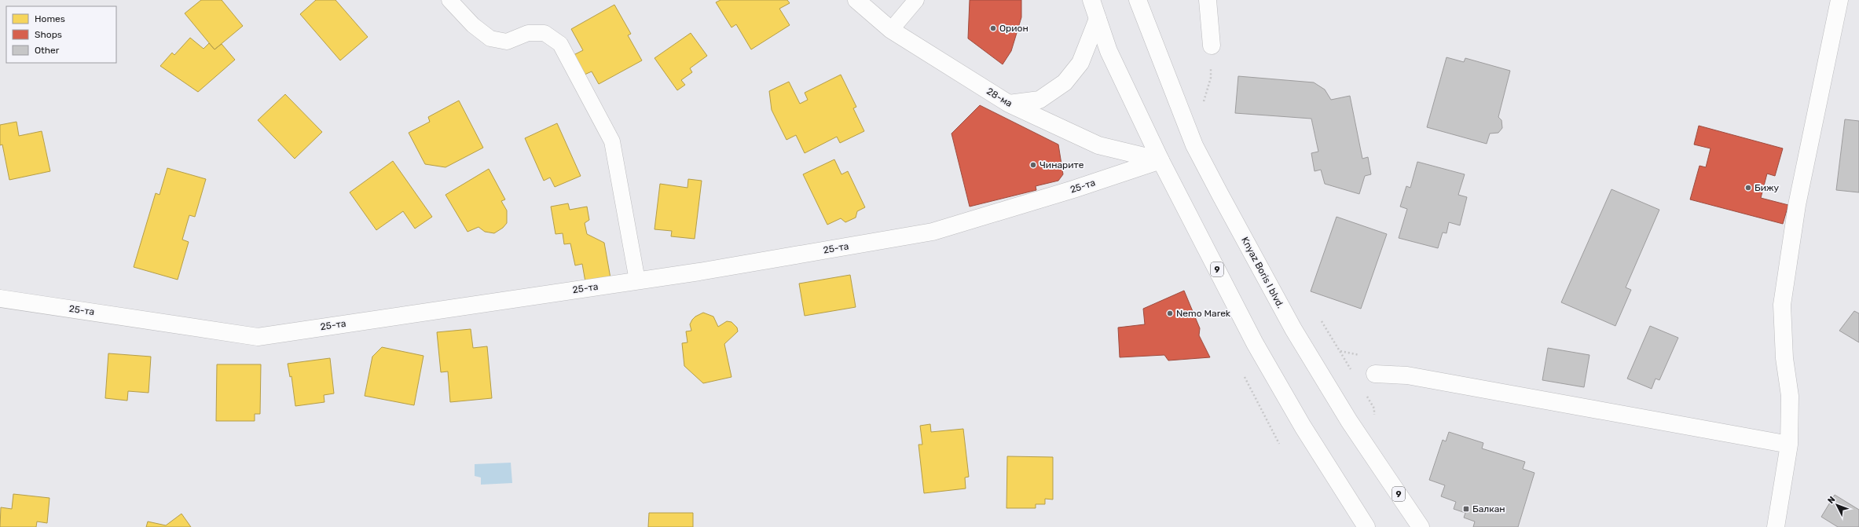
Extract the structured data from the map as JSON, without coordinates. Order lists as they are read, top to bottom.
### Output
{
  "streets": {
    "main road": [
      "28-ма",
      "25-та",
      "9",
      "Knyaz Boris I blvd."
    ]
  },
  "crossings": [
    ["28-ма", "25-та"],
    ["28-ма", "9"],
    ["25-та", "9"]
  ],
  "places": {
    "other": [
      "Орион",
      "Чинарите",
      "Бижу",
      "Nemo Marek"
    ],
    "transit": ["Балкан"]
  },
  "legend": ["Homes", "Shops", "Other"],
  "north": "top left"
}
